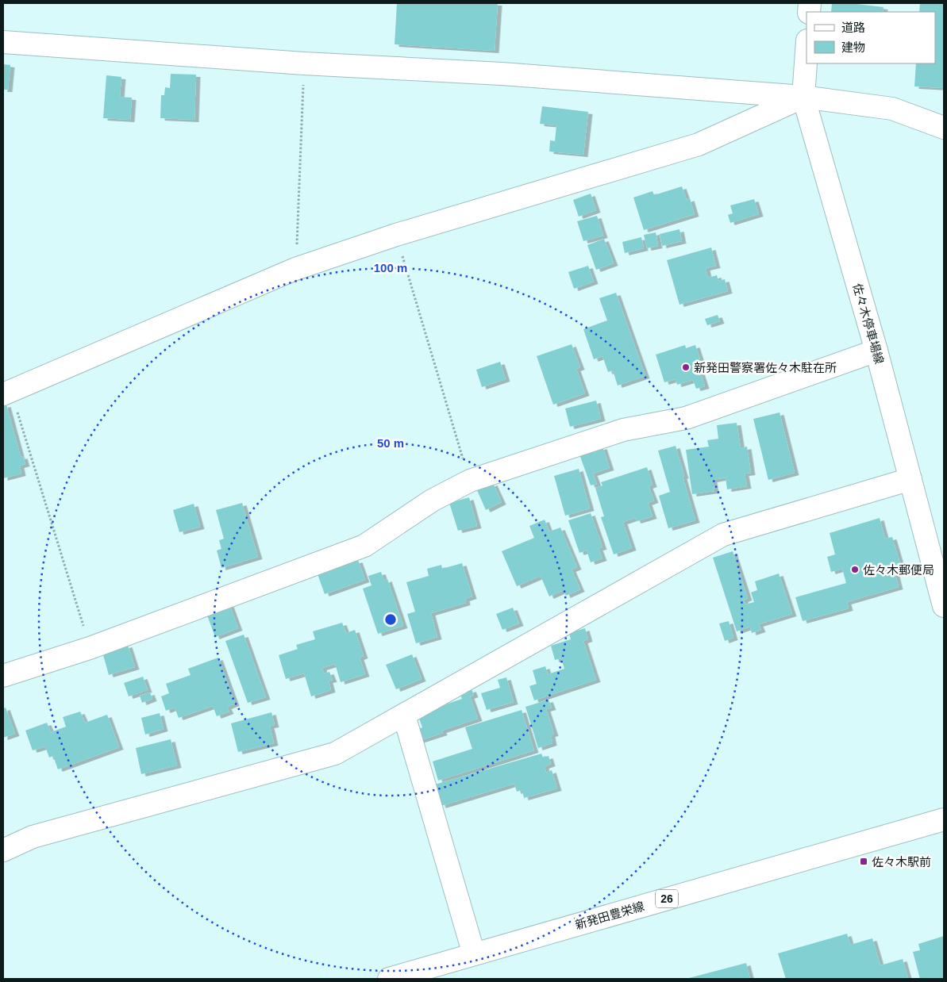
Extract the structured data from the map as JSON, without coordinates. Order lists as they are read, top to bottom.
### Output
{
  "streets": {
    "street": ["佐々木停車場線", "26", "新発田豊栄線"]
  },
  "places": {
    "other": ["新発田警察署佐々木駐在所", "佐々木郵便局"],
    "transit": ["佐々木駅前"]
  },
  "legend": ["道路", "建物"],
  "rings": ["100 m", "50 m"]
}
